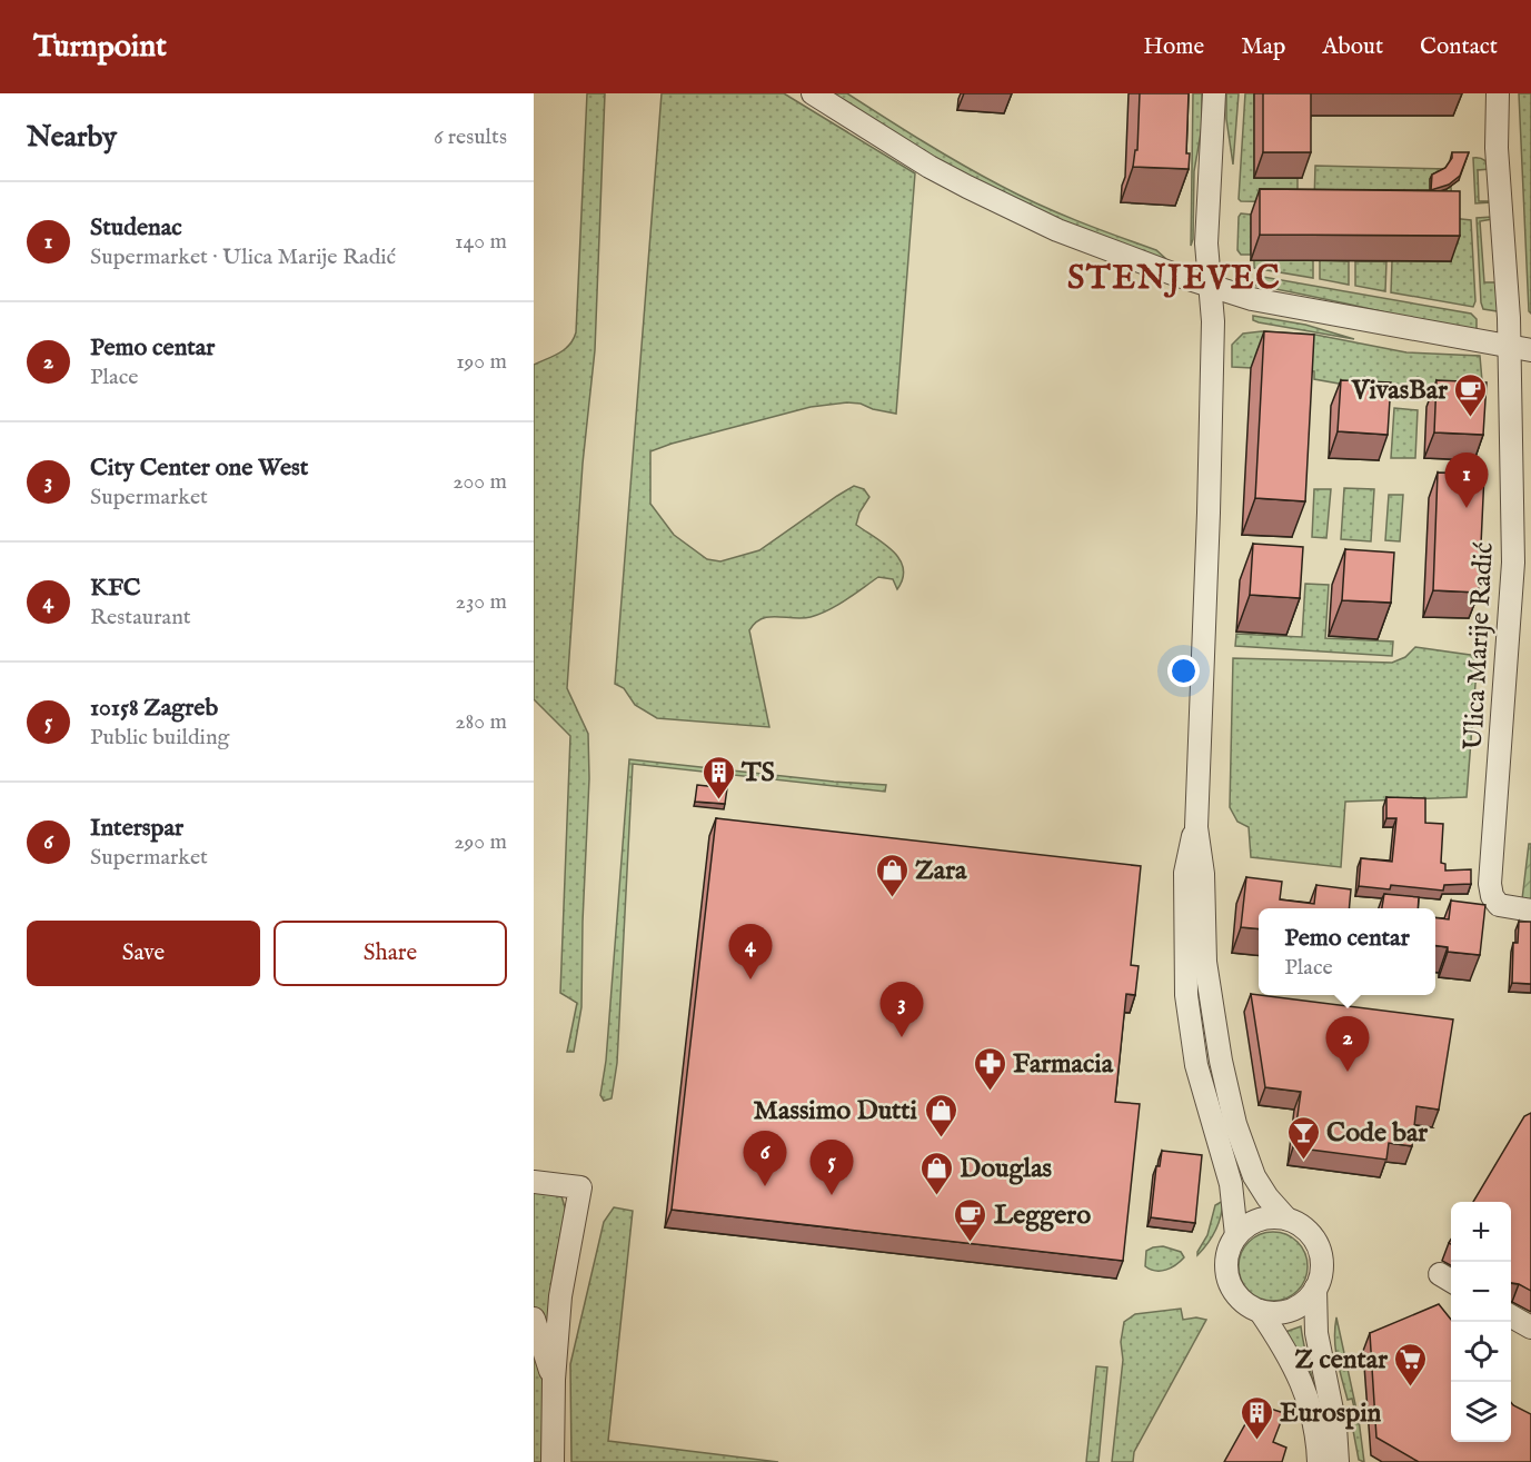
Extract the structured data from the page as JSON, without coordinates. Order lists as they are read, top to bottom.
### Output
{
  "streets": {
    "street": ["Ulica Marije Radić"]
  },
  "districts": ["STENJEVEC"],
  "places": {
    "cafe": ["VivasBar", "Leggero"],
    "building": ["TS", "Eurospin"],
    "shop": ["Zara", "Massimo Dutti", "Douglas"],
    "pharmacy": ["Farmacia"],
    "bar": ["Code bar"],
    "supermarket": ["Z centar"]
  },
  "page": {
    "header": "Turnpoint",
    "nav": [
      "Home",
      "Map",
      "About",
      "Contact"
    ],
    "heading": ["Nearby", "6 results"],
    "list": [
      {
        "mark": "1",
        "name": "Studenac",
        "note": "Supermarket · Ulica Marije Radić",
        "value": "140 m"
      },
      {
        "mark": "2",
        "name": "Pemo centar",
        "note": "Place",
        "value": "190 m"
      },
      {
        "mark": "3",
        "name": "City Center one West",
        "note": "Supermarket",
        "value": "200 m"
      },
      {
        "mark": "4",
        "name": "KFC",
        "note": "Restaurant",
        "value": "230 m"
      },
      {
        "mark": "5",
        "name": "10158 Zagreb",
        "note": "Public building",
        "value": "280 m"
      },
      {
        "mark": "6",
        "name": "Interspar",
        "note": "Supermarket",
        "value": "290 m"
      }
    ],
    "pins": [
      "1",
      "4",
      "3",
      "2",
      "6",
      "5"
    ],
    "buttons": ["Save", "Share"],
    "popup": ["Pemo centar", "Place"],
    "map_buttons": ["+", "−"]
  }
}
